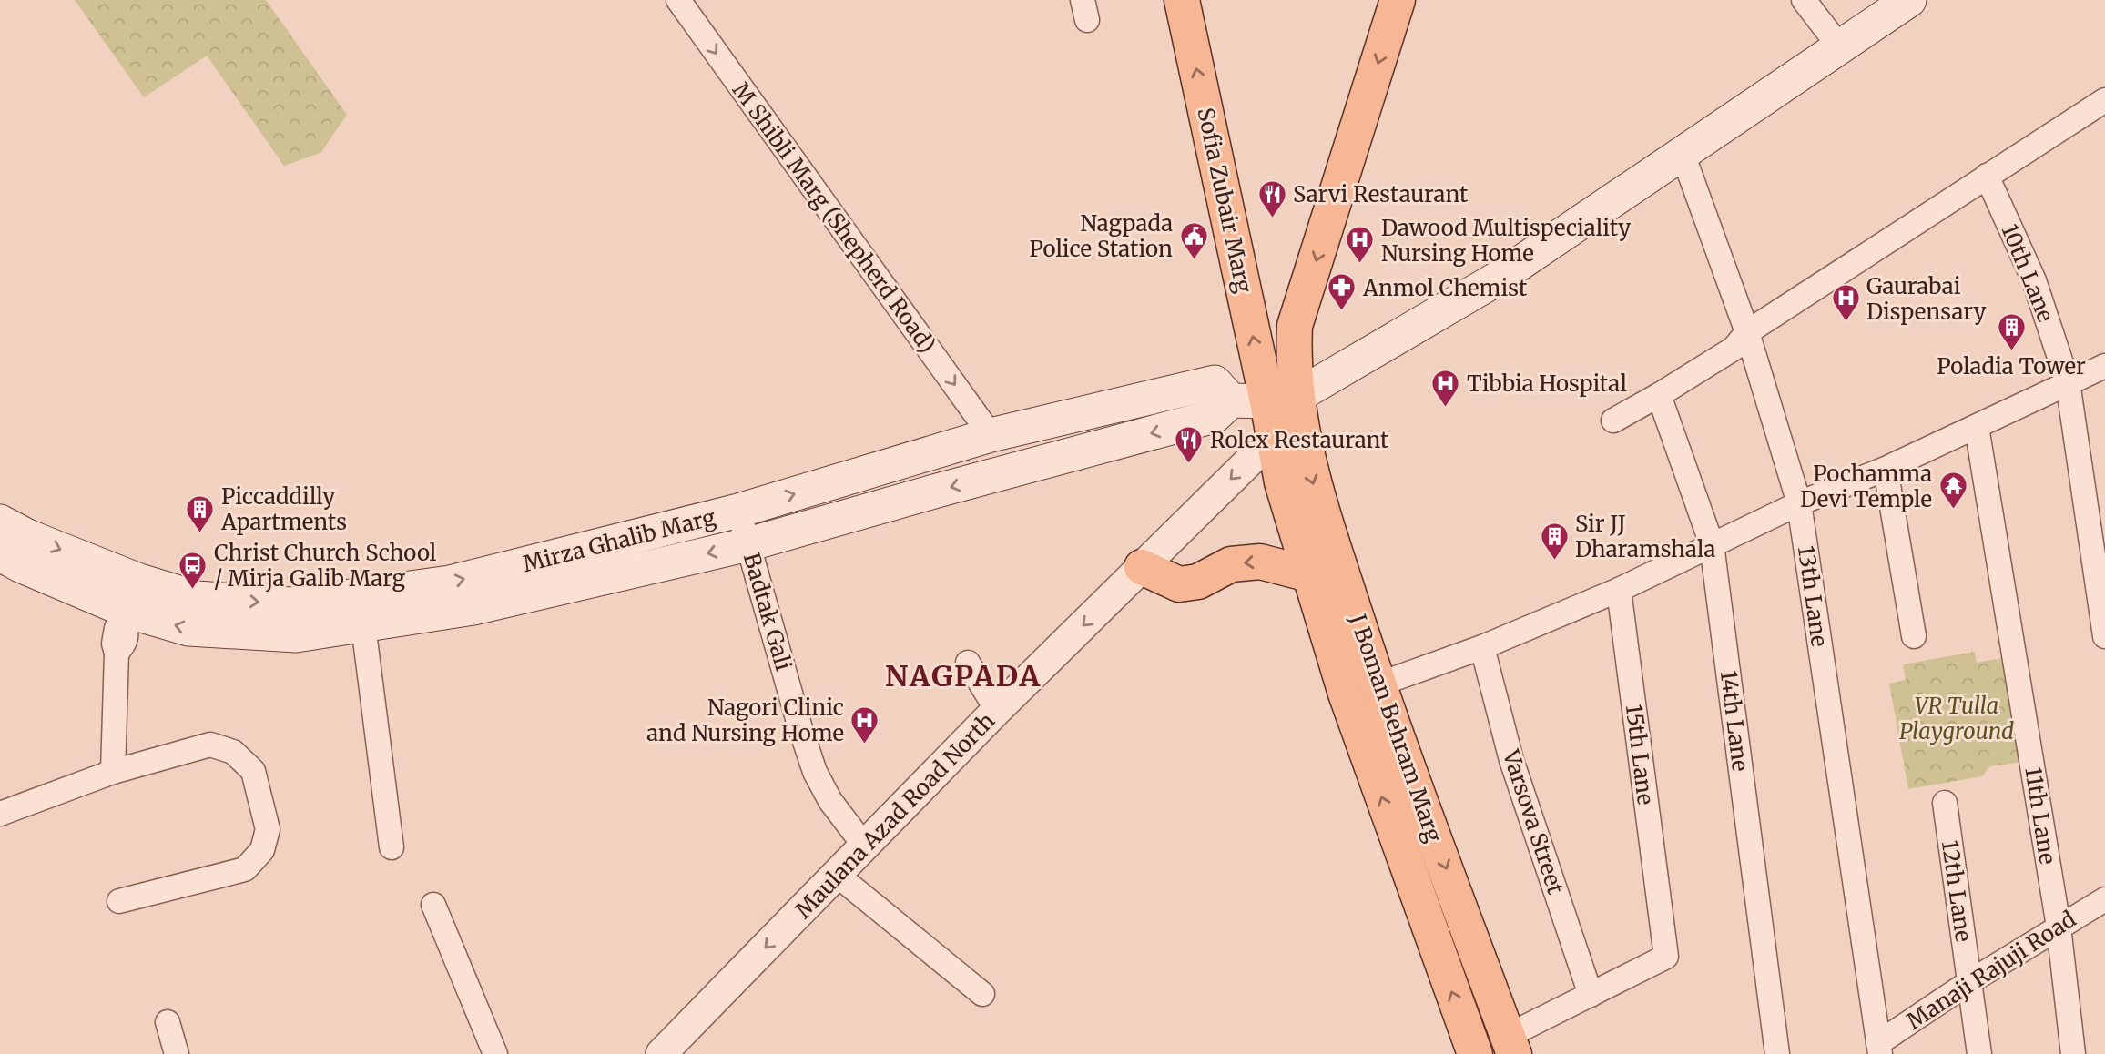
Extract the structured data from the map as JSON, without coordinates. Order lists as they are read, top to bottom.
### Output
{
  "streets": {
    "main road": ["Sofia Zubair Marg", "Mirza Ghalib Marg", "J Boman Behram Marg"],
    "street": [
      "M Shibli Marg (Shepherd Road)",
      "10th Lane",
      "13th Lane",
      "Badtak Gali",
      "14th Lane",
      "15th Lane",
      "Maulana Azad Road North",
      "11th Lane",
      "Varsova Street",
      "12th Lane",
      "Manaji Rajuji Road"
    ]
  },
  "crossings": [
    ["Sofia Zubair Marg", "J Boman Behram Marg"],
    ["M Shibli Marg (Shepherd Road)", "Mirza Ghalib Marg"],
    ["Mirza Ghalib Marg", "Badtak Gali"],
    ["13th Lane", "Manaji Rajuji Road"],
    ["Badtak Gali", "Maulana Azad Road North"],
    ["J Boman Behram Marg", "Maulana Azad Road North"],
    ["15th Lane", "Varsova Street"],
    ["11th Lane", "Manaji Rajuji Road"],
    ["12th Lane", "Manaji Rajuji Road"]
  ],
  "one_way": ["Sofia Zubair Marg", "M Shibli Marg (Shepherd Road)", "Maulana Azad Road North"],
  "districts": ["NAGPADA"],
  "parks": ["VR Tulla Playground"],
  "places": {
    "restaurant": ["Sarvi Restaurant", "Rolex Restaurant"],
    "public building": ["Nagpada Police Station"],
    "hospital": [
      "Dawood Multispeciality Nursing Home",
      "Gaurabai Dispensary",
      "Tibbia Hospital",
      "Nagori Clinic and Nursing Home"
    ],
    "pharmacy": ["Anmol Chemist"],
    "building": ["Poladia Tower", "Piccaddilly Apartments", "Sir JJ Dharamshala"],
    "temple": ["Pochamma Devi Temple"],
    "bus stop": ["Christ Church School / Mirja Galib Marg"]
  }
}
